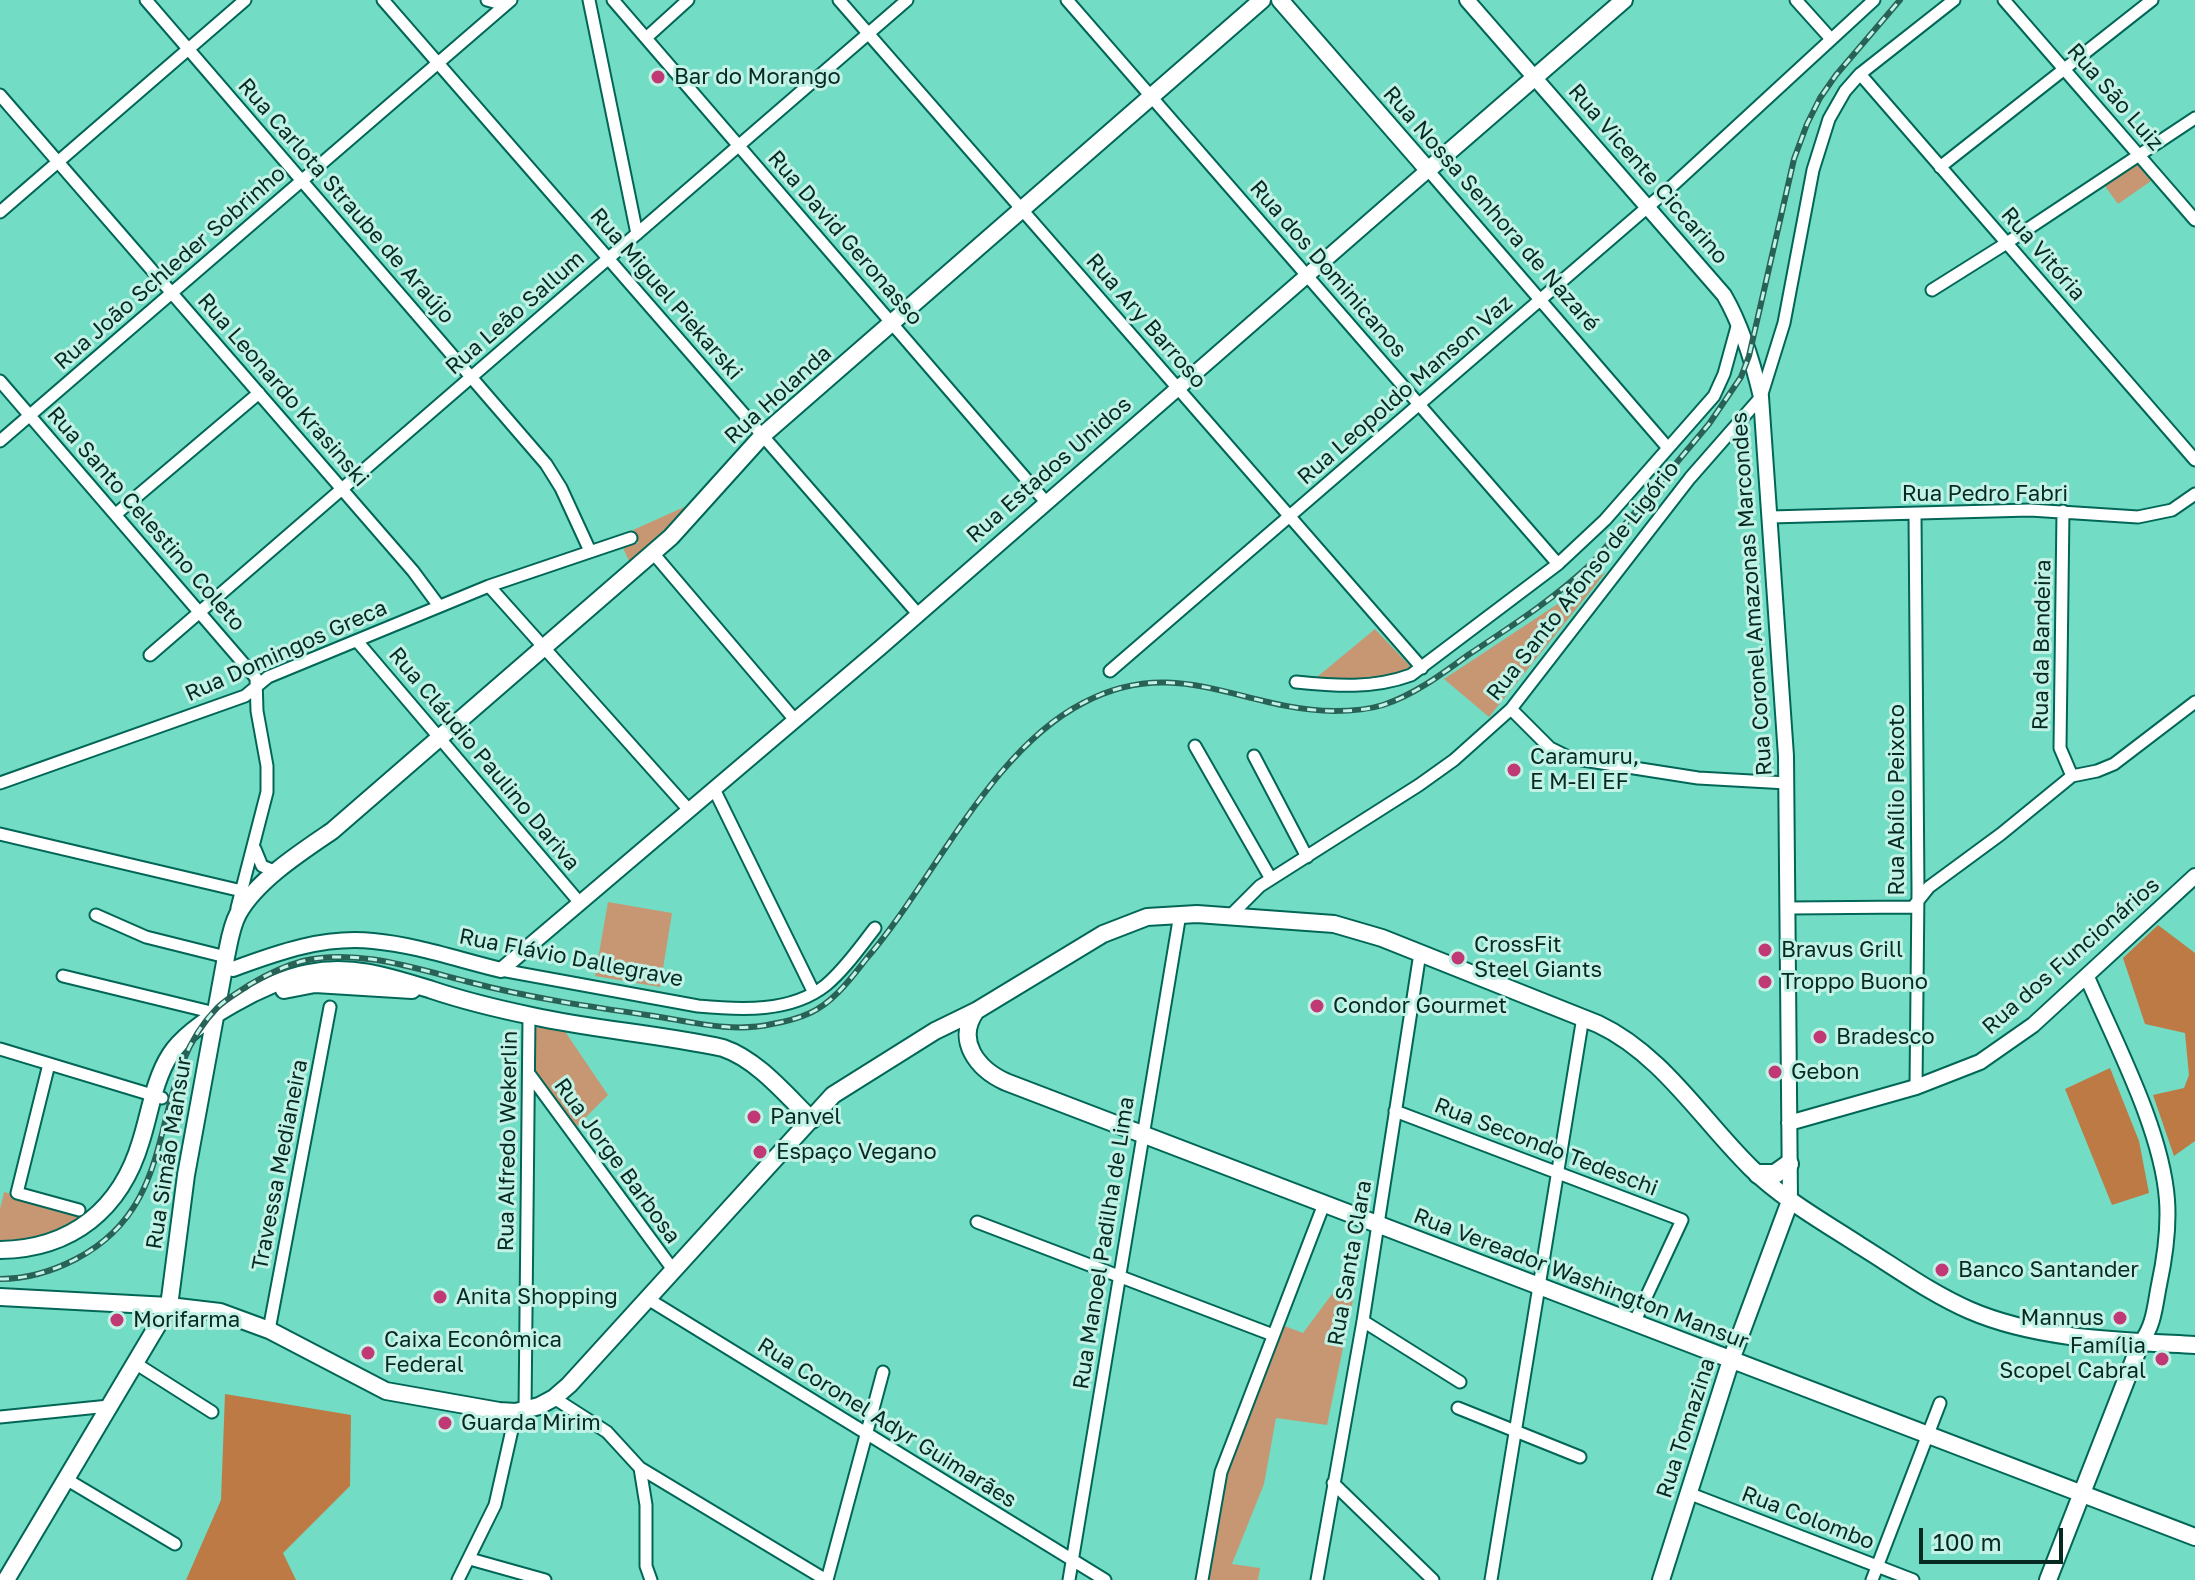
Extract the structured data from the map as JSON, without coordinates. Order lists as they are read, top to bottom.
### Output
{
  "streets": {
    "main road": [
      "Rua Nossa Senhora de Nazaré",
      "Rua Holanda",
      "Rua Estados Unidos",
      "Rua Simão Mansur",
      "Rua Vereador Washington Mansur",
      "Rua Tomazina"
    ],
    "street": [
      "Rua São Luiz",
      "Rua Vicente Ciccarino",
      "Rua Carlota Straube de Araújo",
      "Rua David Geronasso",
      "Rua Vitória",
      "Rua João Schleder Sobrinho",
      "Rua dos Dominicanos",
      "Rua Miguel Piekarski",
      "Rua Leão Sallum",
      "Rua Ary Barroso",
      "Rua Leonardo Krasinski",
      "Rua Leopoldo Manson Vaz",
      "Rua Pedro Fabri",
      "Rua Santo Celestino Coleto",
      "Rua Santo Afonso de Ligório",
      "Rua Coronel Amazonas Marcondes",
      "Rua da Bandeira",
      "Rua Domingos Greca",
      "Rua Cláudio Paulino Dariva",
      "Rua Abílio Peixoto",
      "Rua dos Funcionários",
      "Rua Flávio Dallegrave",
      "Rua Alfredo Wekerlin",
      "Rua Secondo Tedeschi",
      "Rua Jorge Barbosa",
      "Travessa Medianeira",
      "Rua Manoel Padilha de Lima",
      "Rua Santa Clara",
      "Rua Coronel Adyr Guimarães",
      "Rua Colombo"
    ]
  },
  "crossings": [
    ["Rua Vicente Ciccarino", "Rua Leopoldo Manson Vaz"],
    ["Rua Vicente Ciccarino", "Rua Estados Unidos"],
    ["Rua Vicente Ciccarino", "Rua Santo Afonso de Ligório"],
    ["Rua Vicente Ciccarino", "Rua Coronel Amazonas Marcondes"],
    ["Rua Carlota Straube de Araújo", "Rua João Schleder Sobrinho"],
    ["Rua Carlota Straube de Araújo", "Rua Leão Sallum"],
    ["Rua Carlota Straube de Araújo", "Rua Domingos Greca"],
    ["Rua Nossa Senhora de Nazaré", "Rua Leopoldo Manson Vaz"],
    ["Rua Nossa Senhora de Nazaré", "Rua Estados Unidos"],
    ["Rua David Geronasso", "Rua Leão Sallum"],
    ["Rua David Geronasso", "Rua Holanda"],
    ["Rua David Geronasso", "Rua Estados Unidos"],
    ["Rua Vitória", "Rua Coronel Amazonas Marcondes"],
    ["Rua João Schleder Sobrinho", "Rua Miguel Piekarski"],
    ["Rua João Schleder Sobrinho", "Rua Leonardo Krasinski"],
    ["Rua João Schleder Sobrinho", "Rua Santo Celestino Coleto"],
    ["Rua dos Dominicanos", "Rua Leopoldo Manson Vaz"],
    ["Rua dos Dominicanos", "Rua Holanda"],
    ["Rua dos Dominicanos", "Rua Estados Unidos"],
    ["Rua Miguel Piekarski", "Rua Leão Sallum"],
    ["Rua Miguel Piekarski", "Rua Holanda"],
    ["Rua Miguel Piekarski", "Rua Estados Unidos"],
    ["Rua Leão Sallum", "Rua Ary Barroso"],
    ["Rua Leão Sallum", "Rua Leonardo Krasinski"],
    ["Rua Leão Sallum", "Rua Santo Celestino Coleto"],
    ["Rua Ary Barroso", "Rua Leopoldo Manson Vaz"],
    ["Rua Ary Barroso", "Rua Holanda"],
    ["Rua Ary Barroso", "Rua Estados Unidos"],
    ["Rua Leonardo Krasinski", "Rua Domingos Greca"],
    ["Rua Holanda", "Rua Cláudio Paulino Dariva"],
    ["Rua Holanda", "Rua Simão Mansur"],
    ["Rua Estados Unidos", "Rua Cláudio Paulino Dariva"],
    ["Rua Estados Unidos", "Rua Flávio Dallegrave"],
    ["Rua Pedro Fabri", "Rua Coronel Amazonas Marcondes"],
    ["Rua Pedro Fabri", "Rua da Bandeira"],
    ["Rua Pedro Fabri", "Rua Abílio Peixoto"],
    ["Rua Santo Celestino Coleto", "Rua Domingos Greca"],
    ["Rua Santo Celestino Coleto", "Rua Simão Mansur"],
    ["Rua Santo Afonso de Ligório", "Rua Coronel Amazonas Marcondes"],
    ["Rua Coronel Amazonas Marcondes", "Rua dos Funcionários"],
    ["Rua Coronel Amazonas Marcondes", "Rua Tomazina"],
    ["Rua Domingos Greca", "Rua Cláudio Paulino Dariva"],
    ["Rua Domingos Greca", "Rua Simão Mansur"],
    ["Rua Abílio Peixoto", "Rua dos Funcionários"],
    ["Rua Flávio Dallegrave", "Rua Simão Mansur"],
    ["Rua Alfredo Wekerlin", "Rua Jorge Barbosa"],
    ["Rua Secondo Tedeschi", "Rua Santa Clara"],
    ["Rua Secondo Tedeschi", "Rua Vereador Washington Mansur"],
    ["Rua Manoel Padilha de Lima", "Rua Vereador Washington Mansur"],
    ["Rua Manoel Padilha de Lima", "Rua Coronel Adyr Guimarães"],
    ["Rua Santa Clara", "Rua Vereador Washington Mansur"],
    ["Rua Vereador Washington Mansur", "Rua Tomazina"],
    ["Rua Tomazina", "Rua Colombo"]
  ],
  "places": [
    "Bar do Morango",
    "Caramuru, E M-EI EF",
    "Bravus Grill",
    "CrossFit Steel Giants",
    "Troppo Buono",
    "Condor Gourmet",
    "Bradesco",
    "Gebon",
    "Panvel",
    "Espaço Vegano",
    "Banco Santander",
    "Anita Shopping",
    "Mannus",
    "Morifarma",
    "Caixa Econômica Federal",
    "Família Scopel Cabral",
    "Guarda Mirim"
  ],
  "scale_bar": "100 m"
}
